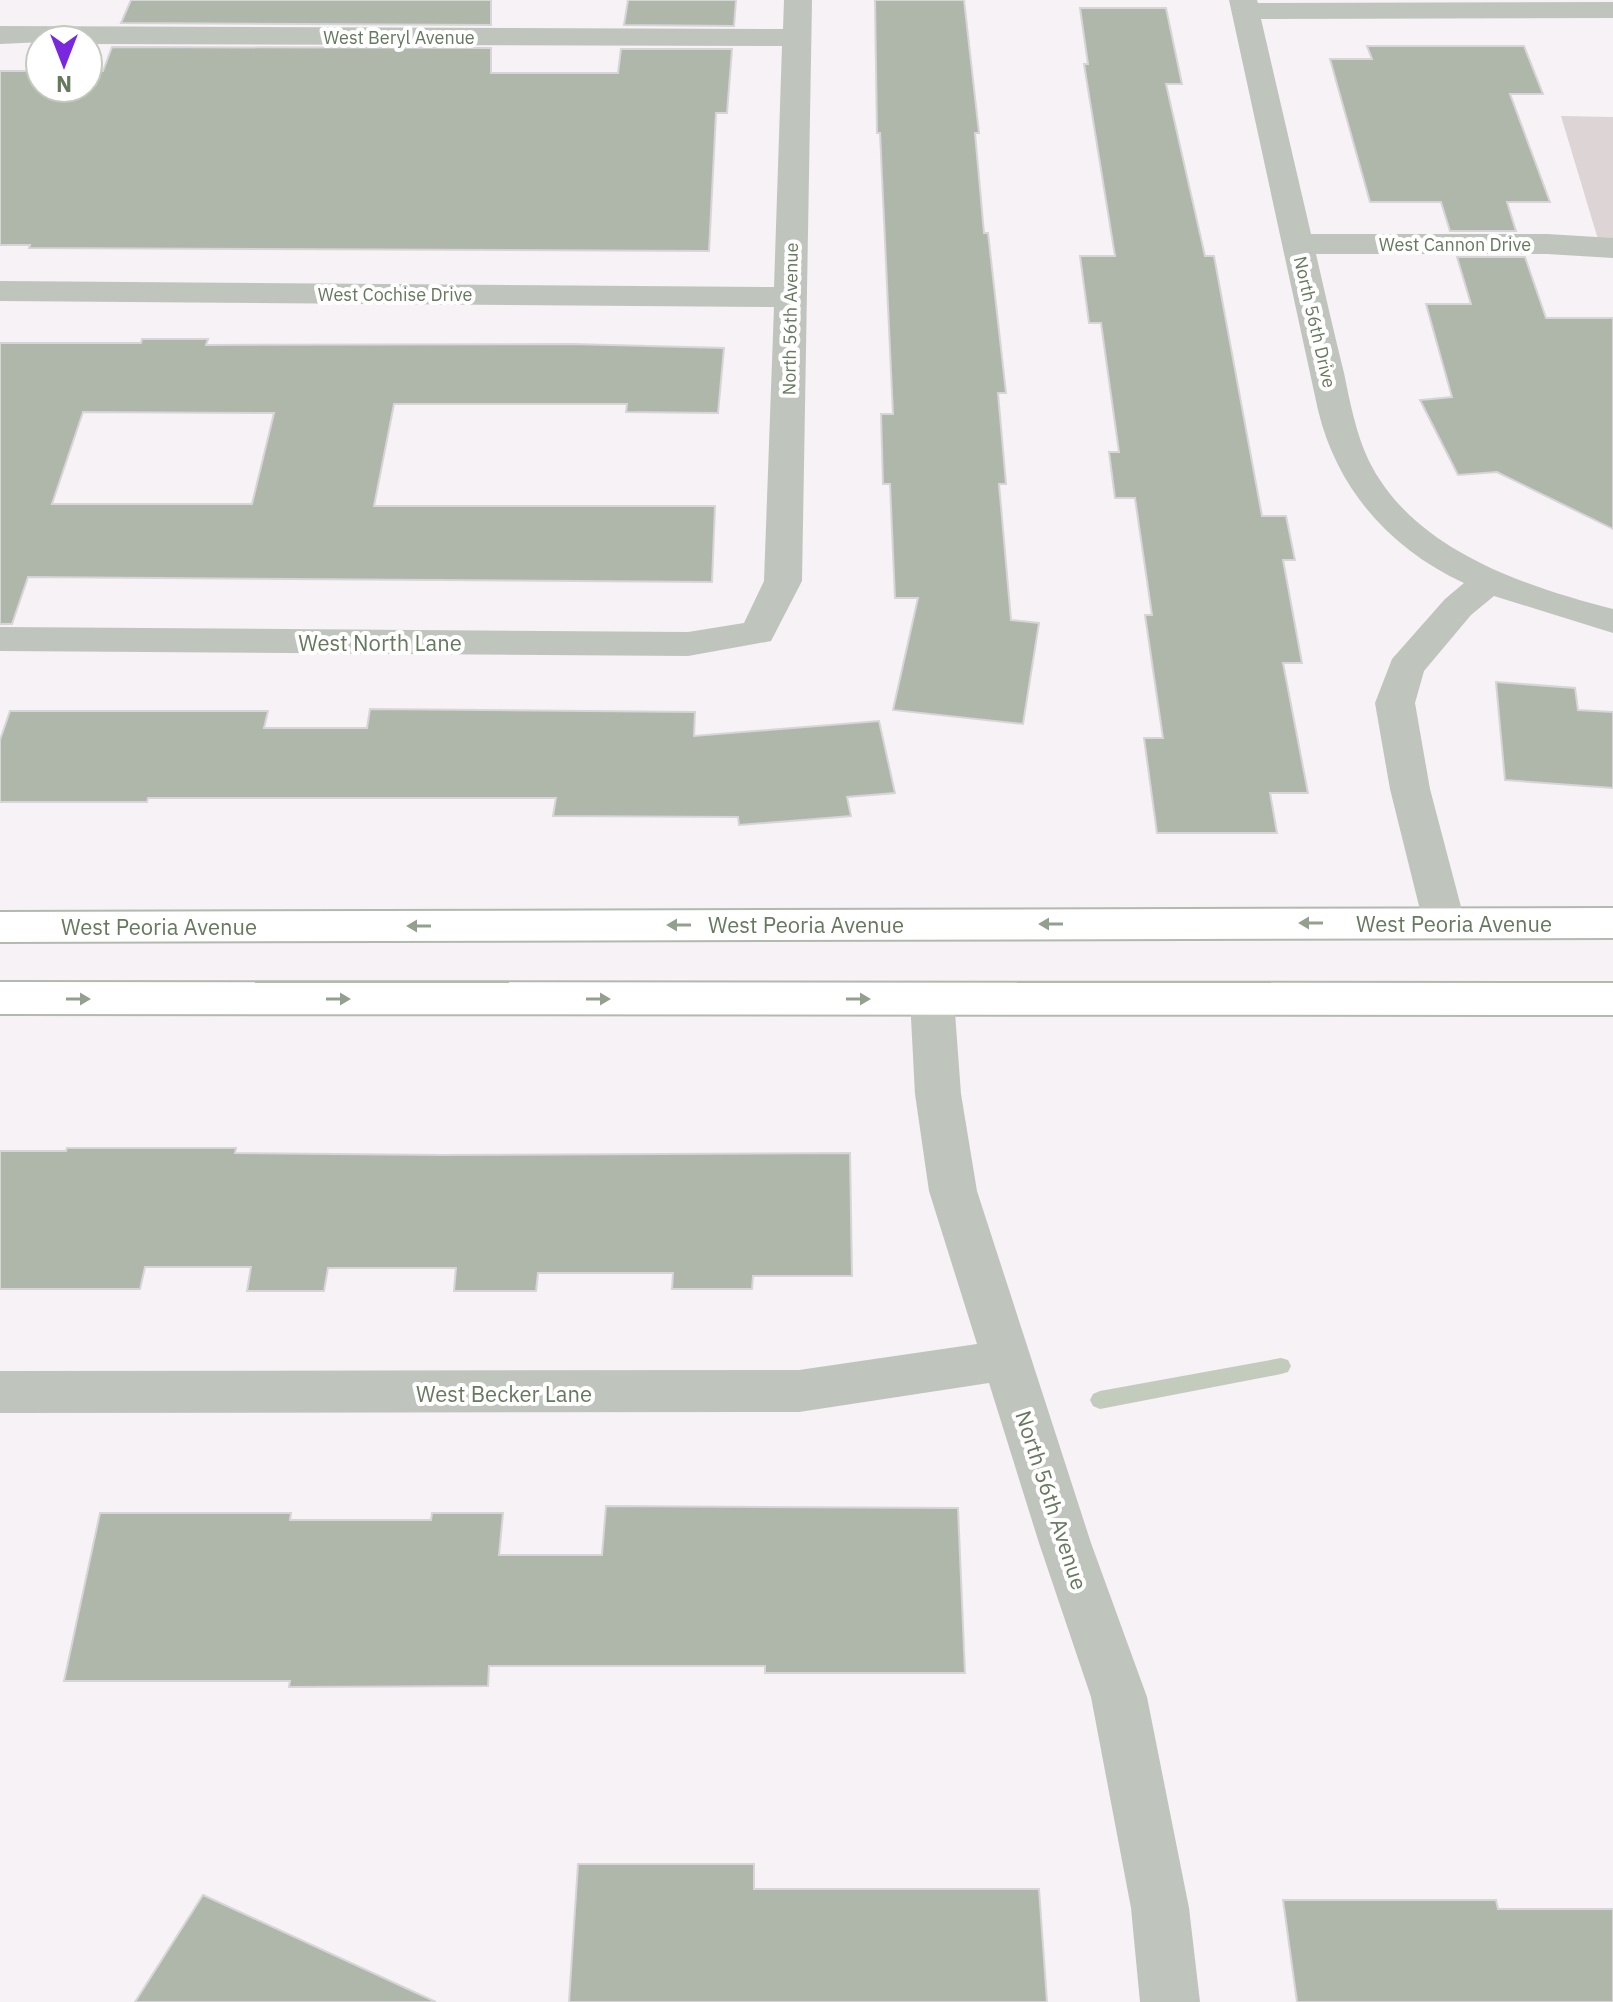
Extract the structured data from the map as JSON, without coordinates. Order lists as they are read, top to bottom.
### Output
{
  "streets": {
    "main road": ["West Peoria Avenue"],
    "street": [
      "West Beryl Avenue",
      "West Cannon Drive",
      "West Cochise Drive",
      "North 56th Avenue",
      "North 56th Drive",
      "West North Lane",
      "West Becker Lane"
    ]
  },
  "crossings": [
    ["West Beryl Avenue", "North 56th Avenue"],
    ["West Cannon Drive", "North 56th Drive"],
    ["West Cochise Drive", "North 56th Avenue"],
    ["North 56th Avenue", "West North Lane"],
    ["North 56th Avenue", "West Becker Lane"]
  ],
  "north": "bottom"
}
